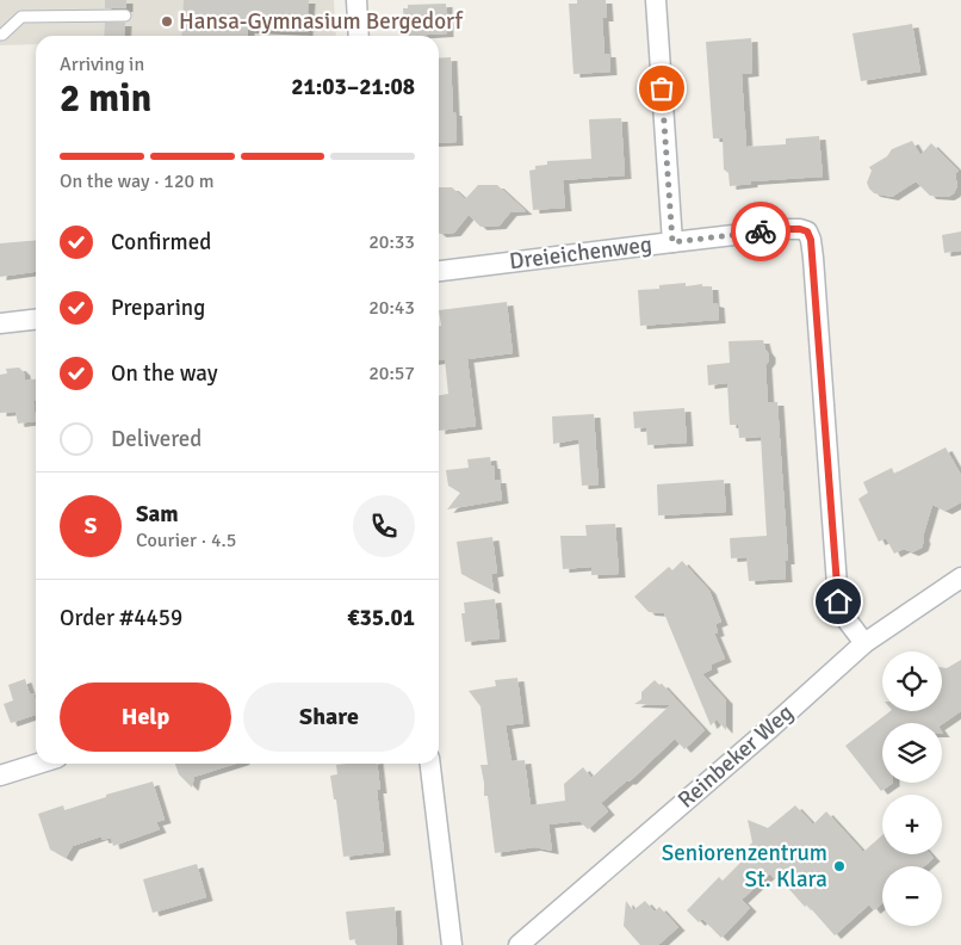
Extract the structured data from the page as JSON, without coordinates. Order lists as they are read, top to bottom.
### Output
{
  "streets": {
    "street": ["Dreieichenweg", "Reinbeker Weg"]
  },
  "crossings": [
    ["Dreieichenweg", "Reinbeker Weg"]
  ],
  "places": ["Hansa-Gymnasium Bergedorf", "Seniorenzentrum St. Klara"],
  "page": {
    "heading": ["2 min", "Arriving in", "21:03–21:08"],
    "panel": [
      "Sam",
      "Courier · 4.5",
      "Order #4459",
      "€35.01"
    ],
    "bar": "On the way · 120 m",
    "list": [
      ["Confirmed", "20:33"],
      ["Preparing", "20:43"],
      ["On the way", "20:57"],
      "Delivered"
    ],
    "round": "S",
    "map_buttons": ["+", "−"],
    "buttons": ["Help", "Share"]
  }
}
